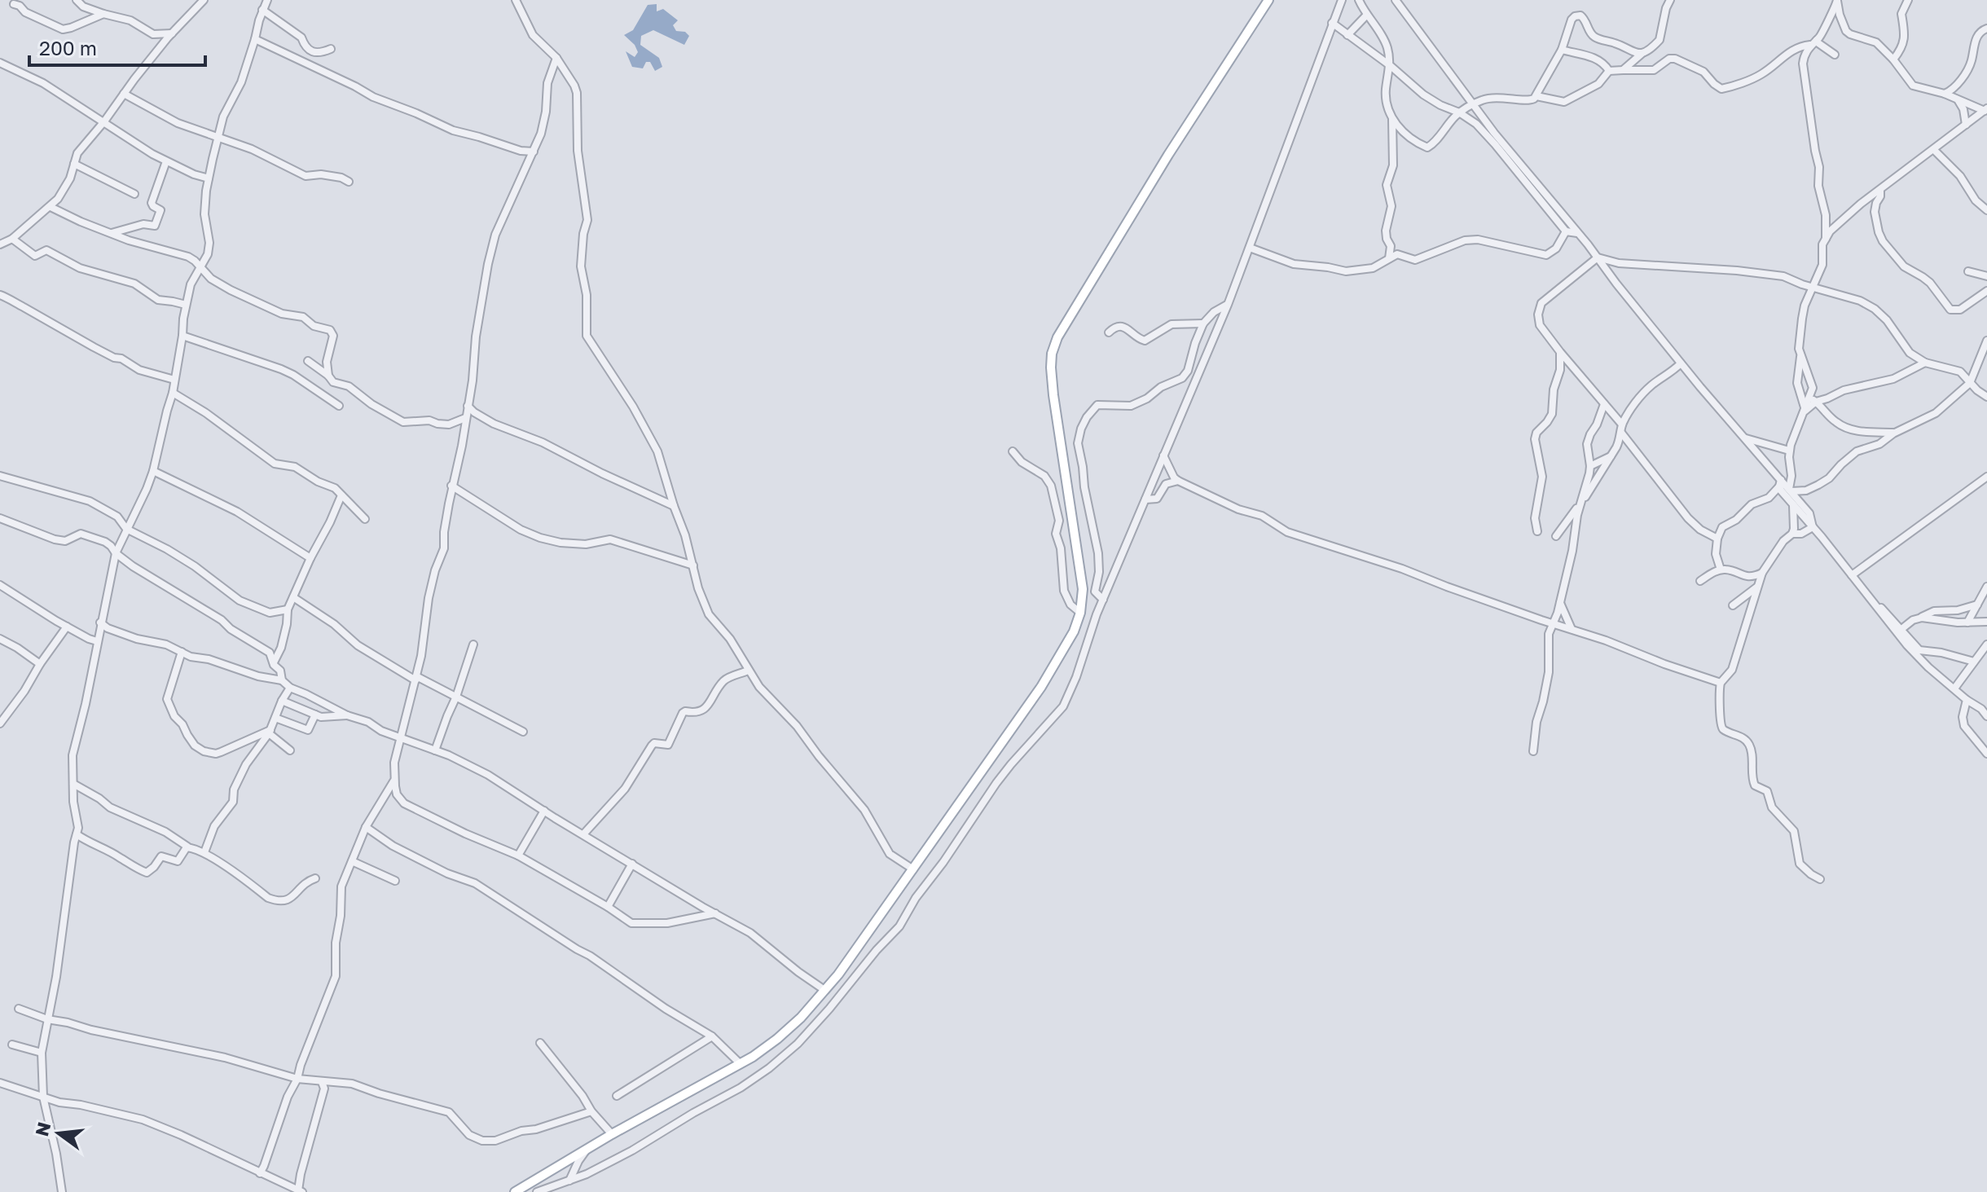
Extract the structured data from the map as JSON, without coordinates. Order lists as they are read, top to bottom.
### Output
{
  "scale_bar": "200 m",
  "north": "left"
}
